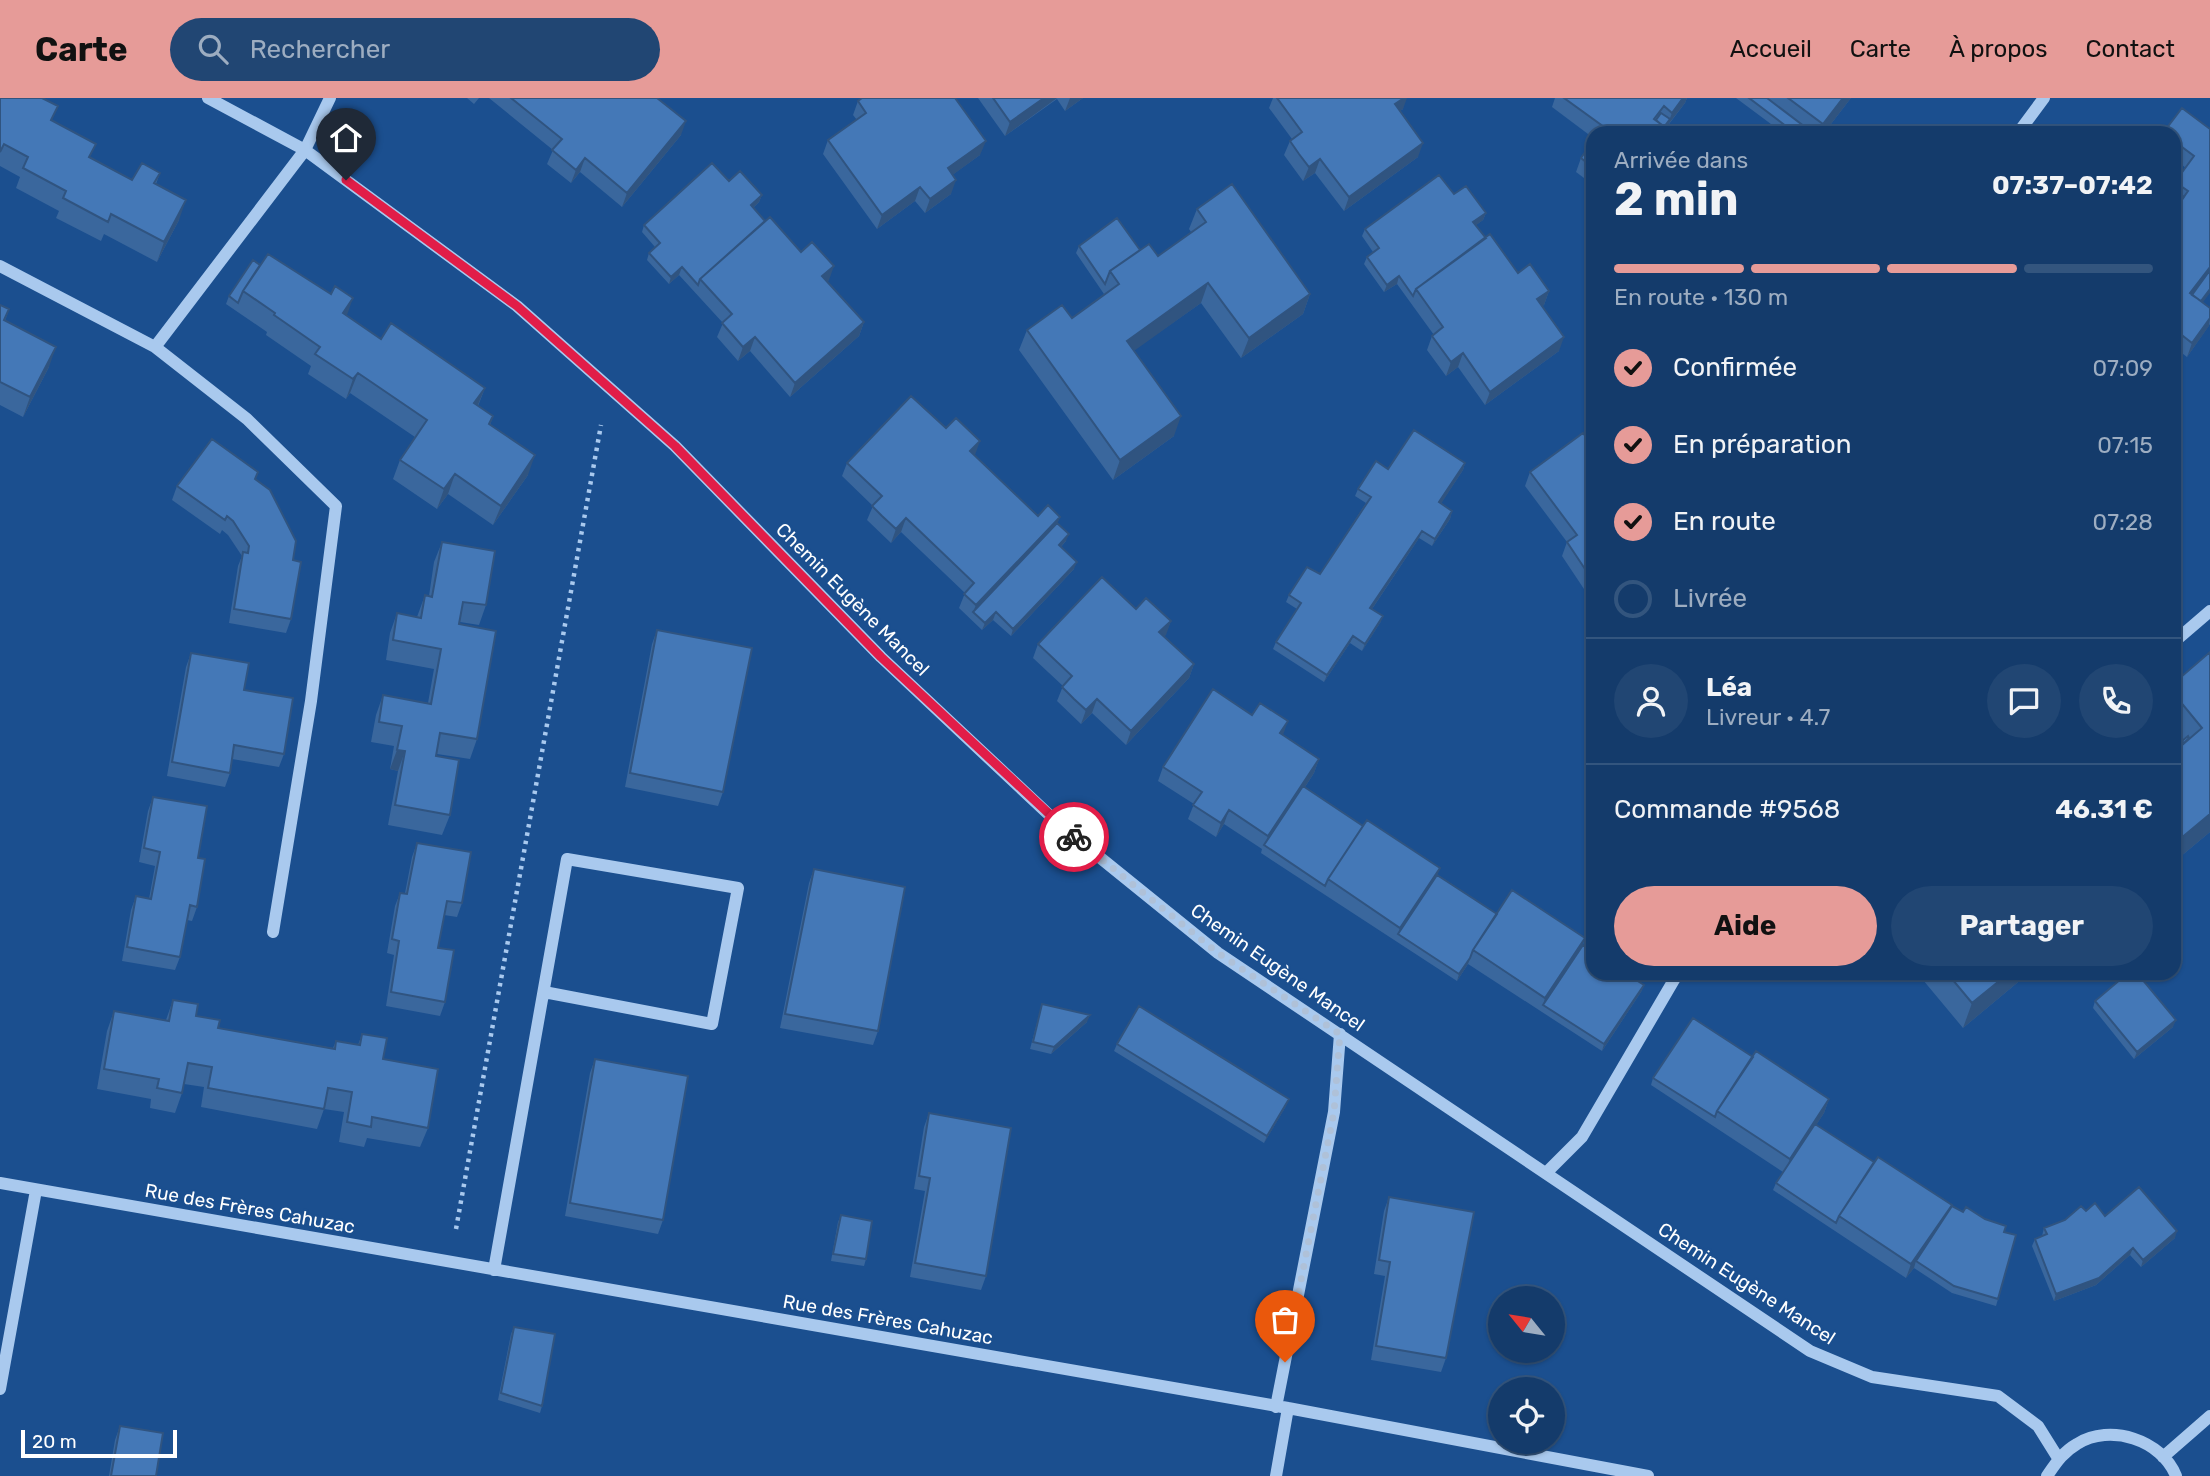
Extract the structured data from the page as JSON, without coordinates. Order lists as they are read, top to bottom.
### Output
{
  "streets": {
    "street": ["Chemin Eugène Mancel", "Rue des Frères Cahuzac"]
  },
  "scale_bar": "20 m",
  "north": "top left",
  "page": {
    "header": "Carte",
    "search": "Rechercher",
    "nav": [
      "Accueil",
      "Carte",
      "À propos",
      "Contact"
    ],
    "heading": ["2 min", "Arrivée dans", "07:37–07:42"],
    "panel": [
      "Léa",
      "Livreur · 4.7",
      "Commande #9568",
      "46.31 €"
    ],
    "bar": "En route · 130 m",
    "list": [
      ["Confirmée", "07:09"],
      ["En préparation", "07:15"],
      ["En route", "07:28"],
      "Livrée"
    ],
    "buttons": ["Aide", "Partager"],
    "scale": "20 m"
  }
}
